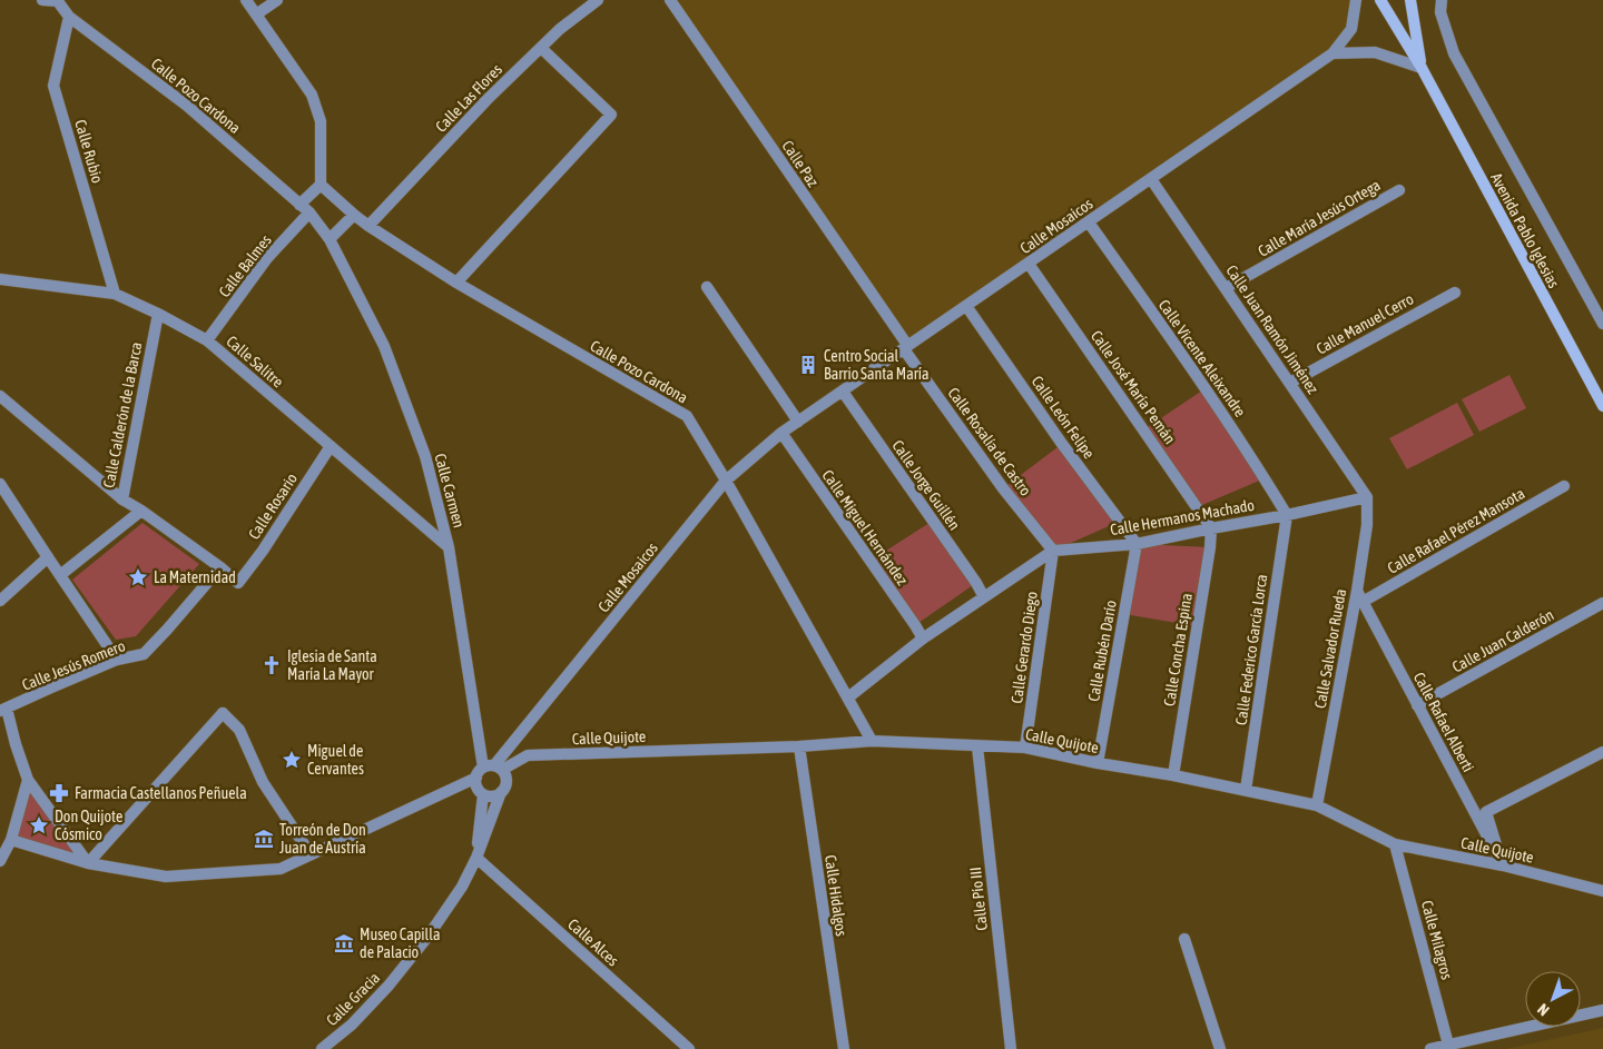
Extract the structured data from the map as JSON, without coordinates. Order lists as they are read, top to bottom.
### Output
{
  "streets": {
    "main road": ["Avenida Pablo Iglesias"],
    "street": [
      "Calle Pozo Cardona",
      "Calle Las Flores",
      "Calle Rubio",
      "Calle Paz",
      "Calle María Jesús Ortega",
      "Calle Mosaicos",
      "Calle Balmes",
      "Calle Manuel Cerro",
      "Calle Juan Ramón Jiménez",
      "Calle Vicente Aleixandre",
      "Calle Salitre",
      "Calle José María Pemán",
      "Calle Calderón de la Barca",
      "Calle León Felipe",
      "Calle Rosalía de Castro",
      "Calle Jorge Guillén",
      "Calle Carmen",
      "Calle Rosario",
      "Calle Hermanos Machado",
      "Calle Miguel Hernández",
      "Calle Rafael Pérez Mansota",
      "Calle Juan Calderón",
      "Calle Gerardo Diego",
      "Calle Salvador Rueda",
      "Calle Concha Espina",
      "Calle Federico García Lorca",
      "Calle Rubén Darío",
      "Calle Jesús Romero",
      "Calle Rafael Alberti",
      "Calle Quijote",
      "Calle Hidalgos",
      "Calle Pío III",
      "Calle Milagros",
      "Calle Alces",
      "Calle Gracia"
    ]
  },
  "crossings": [
    ["Calle Pozo Cardona", "Calle Las Flores"],
    ["Calle Pozo Cardona", "Calle Rubio"],
    ["Calle Pozo Cardona", "Calle Mosaicos"],
    ["Calle Pozo Cardona", "Calle Balmes"],
    ["Calle Pozo Cardona", "Calle Carmen"],
    ["Calle Pozo Cardona", "Calle Hermanos Machado"],
    ["Calle Pozo Cardona", "Calle Quijote"],
    ["Calle Rubio", "Calle Salitre"],
    ["Calle Paz", "Calle Mosaicos"],
    ["Calle Paz", "Calle Rosalía de Castro"],
    ["Calle María Jesús Ortega", "Calle Juan Ramón Jiménez"],
    ["Calle Mosaicos", "Calle Juan Ramón Jiménez"],
    ["Calle Mosaicos", "Calle Vicente Aleixandre"],
    ["Calle Mosaicos", "Calle José María Pemán"],
    ["Calle Mosaicos", "Calle León Felipe"],
    ["Calle Mosaicos", "Calle Rosalía de Castro"],
    ["Calle Mosaicos", "Calle Jorge Guillén"],
    ["Calle Mosaicos", "Calle Carmen"],
    ["Calle Mosaicos", "Calle Miguel Hernández"],
    ["Calle Mosaicos", "Calle Quijote"],
    ["Calle Mosaicos", "Calle Gracia"],
    ["Calle Balmes", "Calle Salitre"],
    ["Calle Balmes", "Calle Carmen"],
    ["Calle Manuel Cerro", "Calle Juan Ramón Jiménez"],
    ["Calle Juan Ramón Jiménez", "Calle Hermanos Machado"],
    ["Calle Juan Ramón Jiménez", "Calle Salvador Rueda"],
    ["Calle Vicente Aleixandre", "Calle Hermanos Machado"],
    ["Calle Vicente Aleixandre", "Calle Federico García Lorca"],
    ["Calle Salitre", "Calle Calderón de la Barca"],
    ["Calle Salitre", "Calle Carmen"],
    ["Calle Salitre", "Calle Rosario"],
    ["Calle José María Pemán", "Calle Hermanos Machado"],
    ["Calle José María Pemán", "Calle Concha Espina"],
    ["Calle Calderón de la Barca", "Calle Rosario"],
    ["Calle Calderón de la Barca", "Calle Jesús Romero"],
    ["Calle León Felipe", "Calle Hermanos Machado"],
    ["Calle León Felipe", "Calle Rubén Darío"],
    ["Calle Rosalía de Castro", "Calle Hermanos Machado"],
    ["Calle Rosalía de Castro", "Calle Gerardo Diego"],
    ["Calle Jorge Guillén", "Calle Hermanos Machado"],
    ["Calle Carmen", "Calle Quijote"],
    ["Calle Carmen", "Calle Gracia"],
    ["Calle Hermanos Machado", "Calle Miguel Hernández"],
    ["Calle Hermanos Machado", "Calle Gerardo Diego"],
    ["Calle Hermanos Machado", "Calle Salvador Rueda"],
    ["Calle Hermanos Machado", "Calle Concha Espina"],
    ["Calle Hermanos Machado", "Calle Federico García Lorca"],
    ["Calle Hermanos Machado", "Calle Rubén Darío"],
    ["Calle Rafael Pérez Mansota", "Calle Rafael Alberti"],
    ["Calle Juan Calderón", "Calle Rafael Alberti"],
    ["Calle Gerardo Diego", "Calle Quijote"],
    ["Calle Salvador Rueda", "Calle Rafael Alberti"],
    ["Calle Salvador Rueda", "Calle Quijote"],
    ["Calle Concha Espina", "Calle Quijote"],
    ["Calle Federico García Lorca", "Calle Quijote"],
    ["Calle Rubén Darío", "Calle Quijote"],
    ["Calle Rafael Alberti", "Calle Quijote"],
    ["Calle Quijote", "Calle Hidalgos"],
    ["Calle Quijote", "Calle Pío III"],
    ["Calle Quijote", "Calle Milagros"],
    ["Calle Quijote", "Calle Gracia"],
    ["Calle Alces", "Calle Gracia"]
  ],
  "places": {
    "building": ["Centro Social Barrio Santa María"],
    "place": ["La Maternidad", "Miguel de Cervantes", "Don Quijote Cósmico"],
    "church": ["Iglesia de Santa María La Mayor"],
    "pharmacy": ["Farmacia Castellanos Peñuela"],
    "museum": ["Torreón de Don Juan de Austría", "Museo Capilla de Palacio"]
  },
  "north": "bottom left"
}
